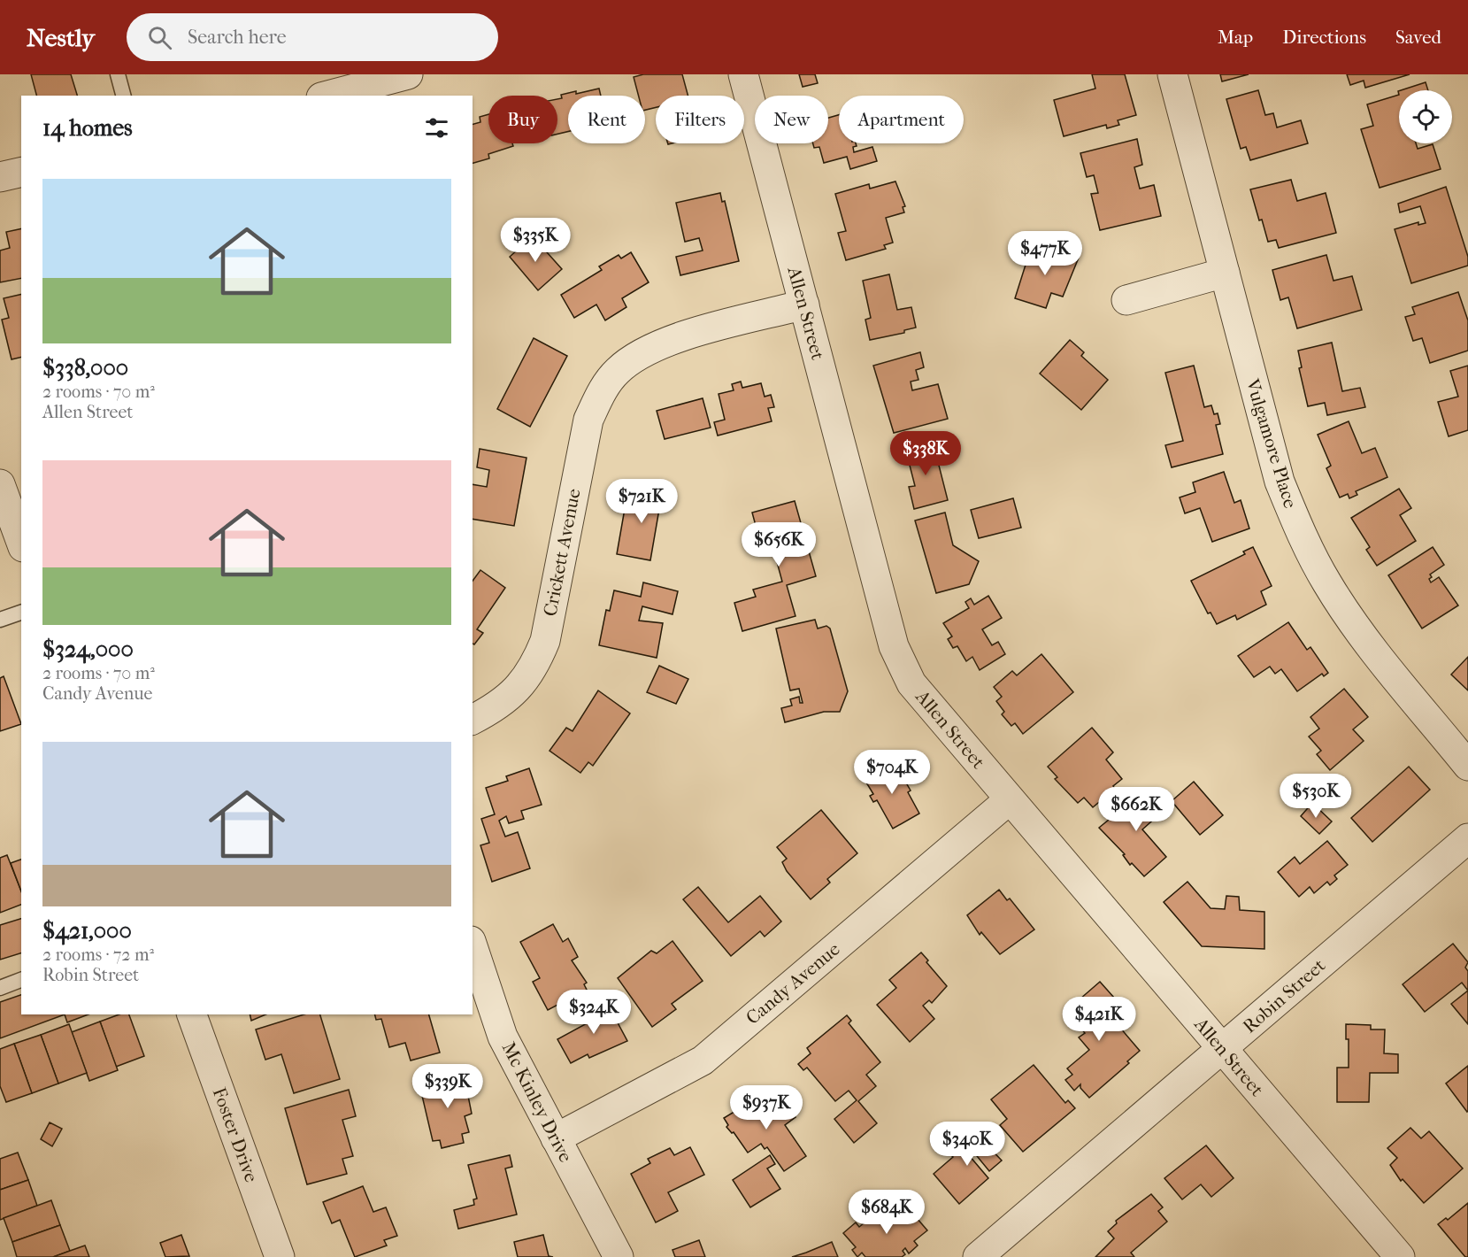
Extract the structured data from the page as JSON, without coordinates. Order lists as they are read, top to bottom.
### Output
{
  "streets": {
    "street": [
      "Allen Street",
      "Vulgamore Place",
      "Crickett Avenue",
      "Candy Avenue",
      "Robin Street",
      "Mc Kinley Drive",
      "Foster Drive"
    ]
  },
  "crossings": [
    ["Allen Street", "Crickett Avenue"],
    ["Allen Street", "Candy Avenue"],
    ["Allen Street", "Robin Street"],
    ["Candy Avenue", "Mc Kinley Drive"]
  ],
  "page": {
    "header": "Nestly",
    "search": "Search here",
    "nav": ["Map", "Directions", "Saved"],
    "chip": [
      "Buy",
      "Rent",
      "Filters",
      "New",
      "Apartment"
    ],
    "heading": "14 homes",
    "list": [
      {
        "name": "$338,000",
        "note": "2 rooms · 70 m² · Allen Street"
      },
      {
        "name": "$324,000",
        "note": "2 rooms · 70 m² · Candy Avenue"
      },
      {
        "name": "$421,000",
        "note": "2 rooms · 72 m² · Robin Street"
      }
    ],
    "price": [
      "$335K",
      "$477K",
      "$338K",
      "$721K",
      "$656K",
      "$704K",
      "$530K",
      "$662K",
      "$324K",
      "$421K",
      "$339K",
      "$937K",
      "$340K",
      "$684K"
    ]
  }
}
